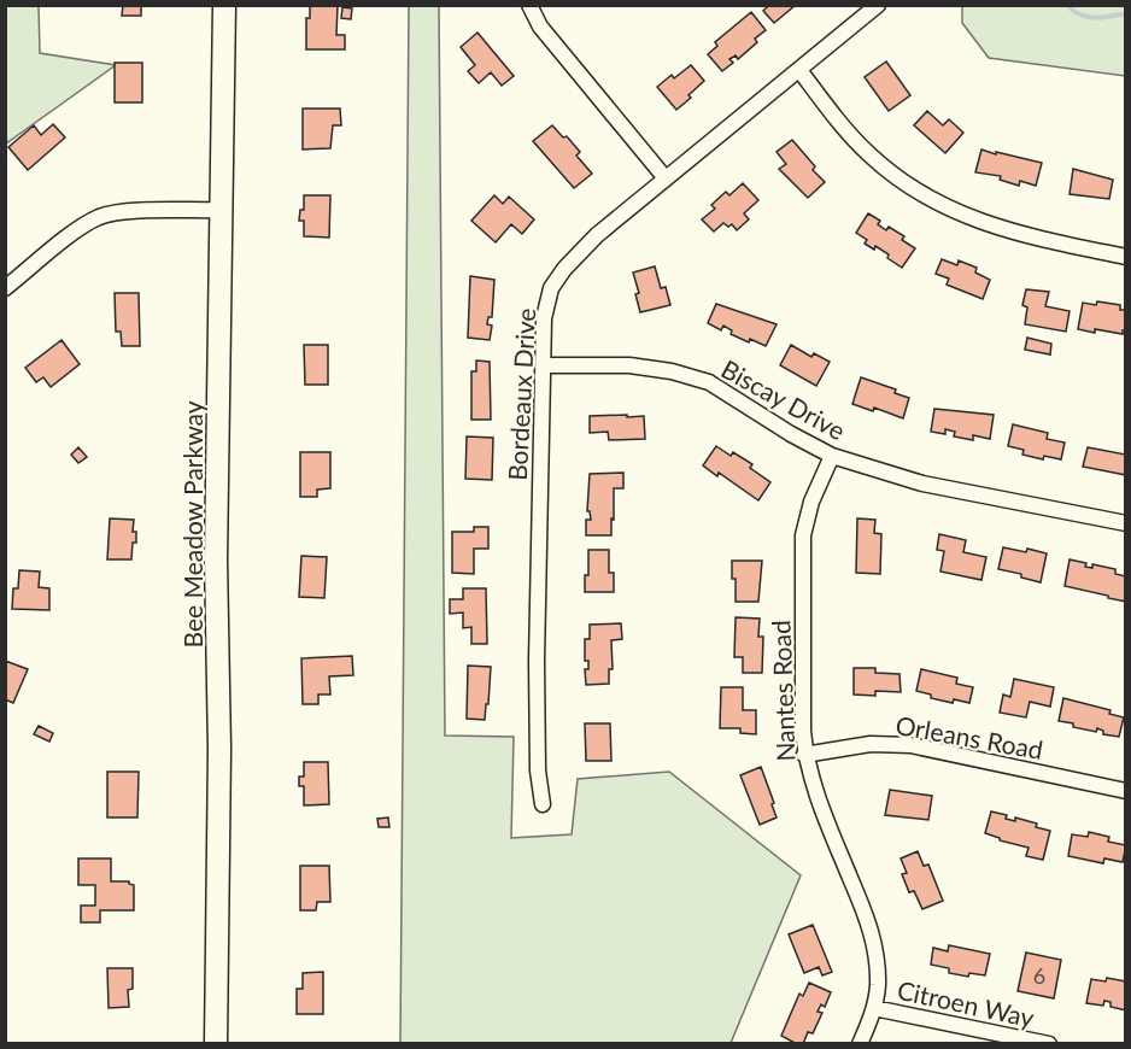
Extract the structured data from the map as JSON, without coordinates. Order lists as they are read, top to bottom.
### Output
{
  "streets": {
    "street": [
      "Bordeaux Drive",
      "Biscay Drive",
      "Bee Meadow Parkway",
      "Nantes Road",
      "Orleans Road",
      "Citroen Way"
    ]
  },
  "crossings": [
    ["Bordeaux Drive", "Biscay Drive"],
    ["Biscay Drive", "Nantes Road"],
    ["Nantes Road", "Orleans Road"],
    ["Nantes Road", "Citroen Way"]
  ],
  "house_numbers": ["6"]
}
